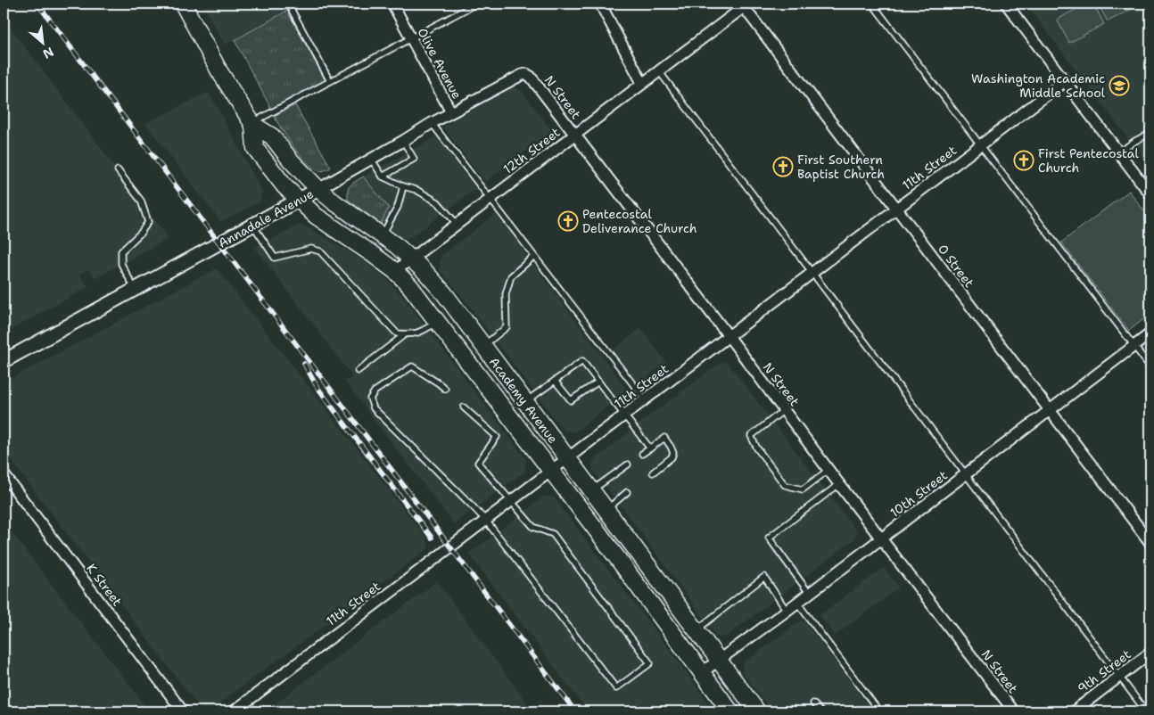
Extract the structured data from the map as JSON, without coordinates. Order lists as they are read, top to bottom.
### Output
{
  "streets": {
    "main road": ["Academy Avenue"],
    "street": [
      "Olive Avenue",
      "N Street",
      "12th Street",
      "11th Street",
      "Annadale Avenue",
      "O Street",
      "10th Street",
      "K Street",
      "9th Street"
    ]
  },
  "crossings": [
    ["Olive Avenue", "Annadale Avenue"],
    ["N Street", "12th Street"],
    ["N Street", "11th Street"],
    ["N Street", "Annadale Avenue"],
    ["N Street", "10th Street"],
    ["12th Street", "O Street"],
    ["12th Street", "Academy Avenue"],
    ["11th Street", "O Street"],
    ["11th Street", "Academy Avenue"],
    ["Annadale Avenue", "Academy Avenue"],
    ["O Street", "10th Street"],
    ["Academy Avenue", "10th Street"]
  ],
  "places": {
    "school or university": ["Washington Academic Middle School"],
    "church": ["First Pentecostal Church", "First Southern Baptist Church", "Pentecostal Deliverance Church"]
  },
  "north": "bottom right"
}
